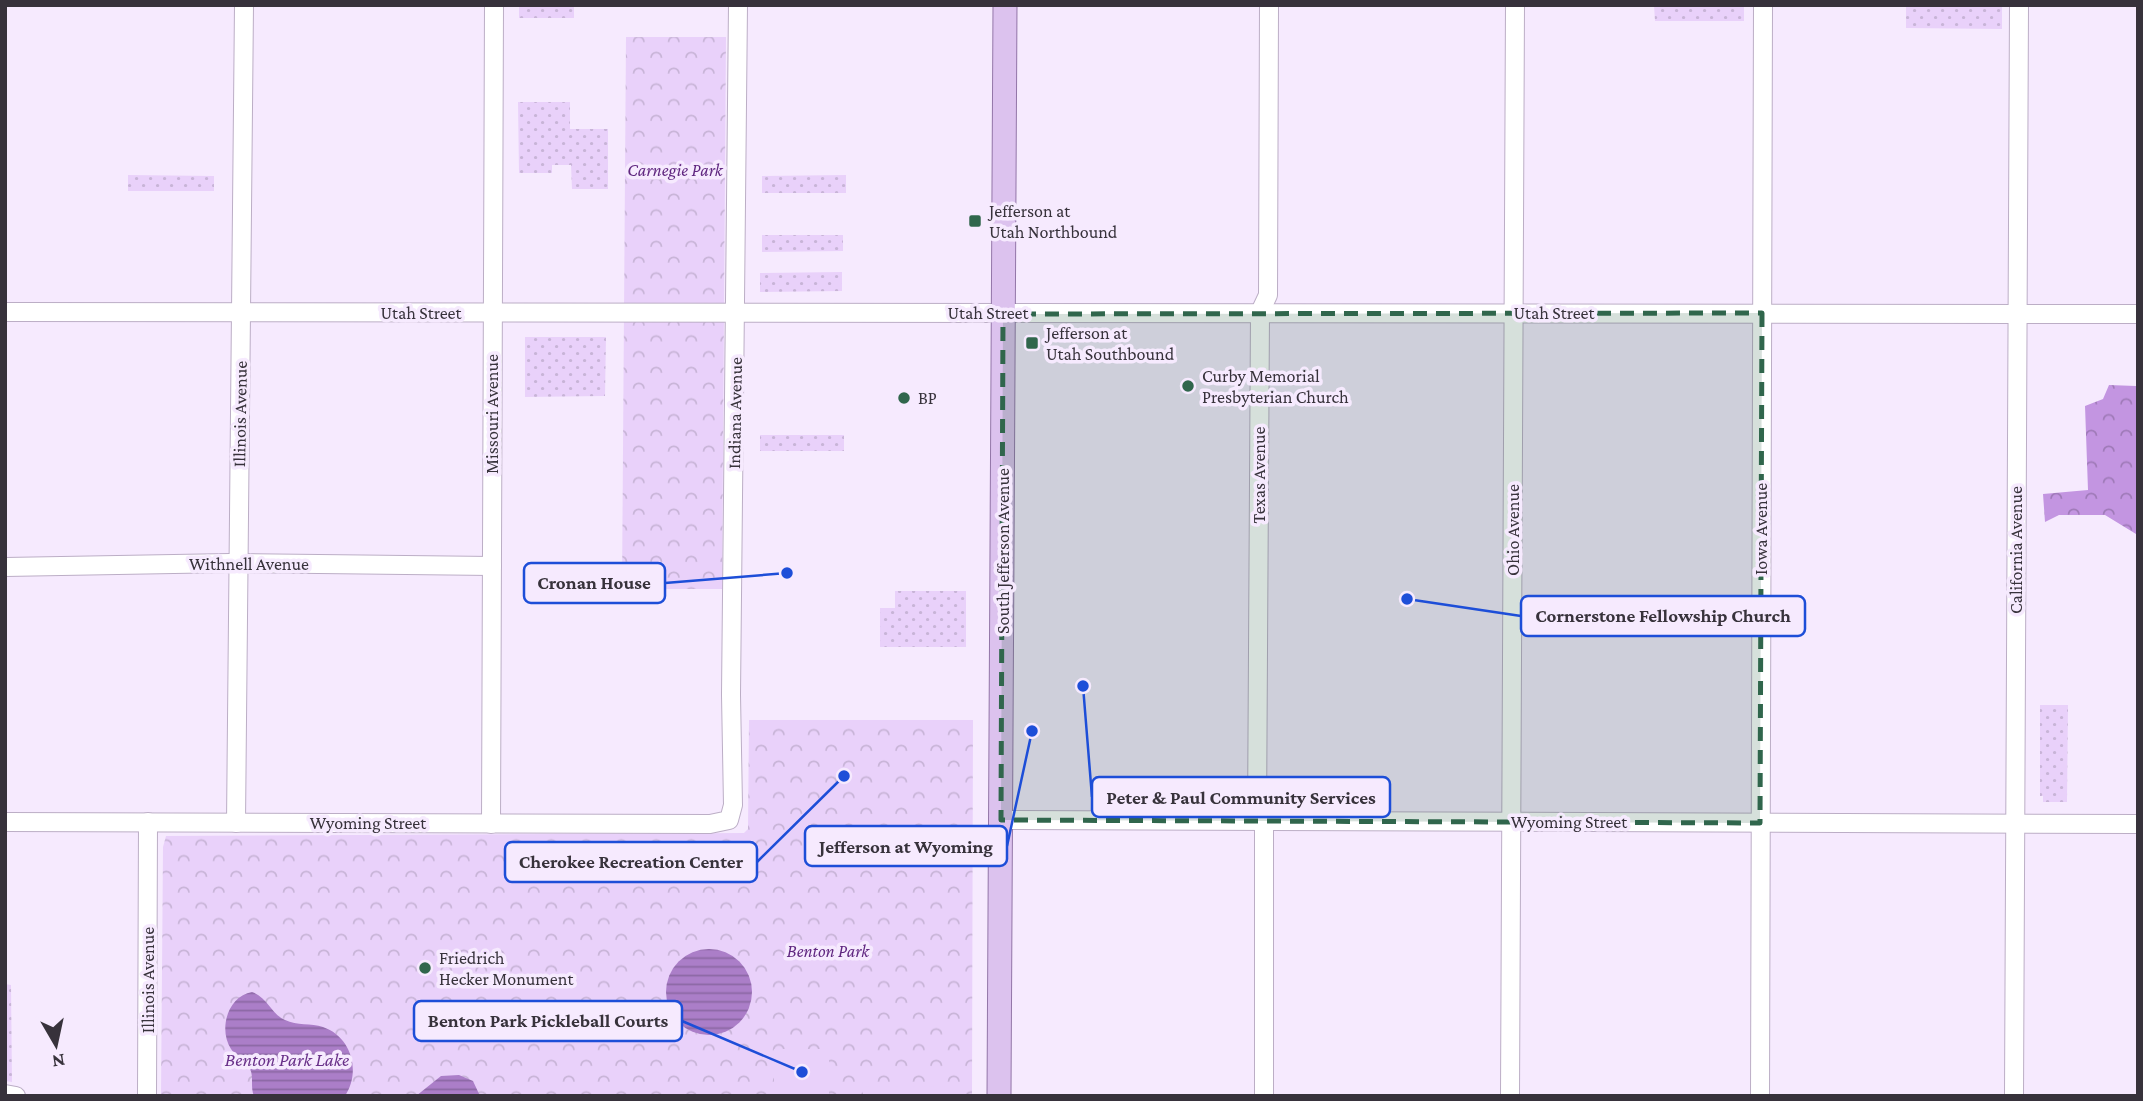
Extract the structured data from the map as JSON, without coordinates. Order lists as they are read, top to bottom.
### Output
{
  "streets": {
    "main road": ["South Jefferson Avenue"],
    "street": [
      "Utah Street",
      "Indiana Avenue",
      "Illinois Avenue",
      "Missouri Avenue",
      "Texas Avenue",
      "Iowa Avenue",
      "Ohio Avenue",
      "California Avenue",
      "Withnell Avenue",
      "Wyoming Street"
    ]
  },
  "crossings": [
    ["Utah Street", "Indiana Avenue"],
    ["Utah Street", "Illinois Avenue"],
    ["Utah Street", "Missouri Avenue"],
    ["Utah Street", "Texas Avenue"],
    ["Utah Street", "Iowa Avenue"],
    ["Utah Street", "Ohio Avenue"],
    ["Utah Street", "California Avenue"],
    ["Utah Street", "South Jefferson Avenue"],
    ["Indiana Avenue", "Wyoming Street"],
    ["Illinois Avenue", "Withnell Avenue"],
    ["Illinois Avenue", "Wyoming Street"],
    ["Missouri Avenue", "Withnell Avenue"],
    ["Missouri Avenue", "Wyoming Street"],
    ["Texas Avenue", "Wyoming Street"],
    ["Iowa Avenue", "Wyoming Street"],
    ["Ohio Avenue", "Wyoming Street"],
    ["California Avenue", "Wyoming Street"],
    ["South Jefferson Avenue", "Wyoming Street"]
  ],
  "water": ["Benton Park Lake"],
  "parks": ["Carnegie Park", "Benton Park"],
  "places": {
    "transit": ["Jefferson at Utah Northbound", "Jefferson at Utah Southbound"],
    "other": [
      "Curby Memorial Presbyterian Church",
      "BP",
      "Cronan House",
      "Cornerstone Fellowship Church",
      "Peter & Paul Community Services",
      "Jefferson at Wyoming",
      "Cherokee Recreation Center",
      "Friedrich Hecker Monument",
      "Benton Park Pickleball Courts"
    ]
  },
  "north": "bottom"
}
